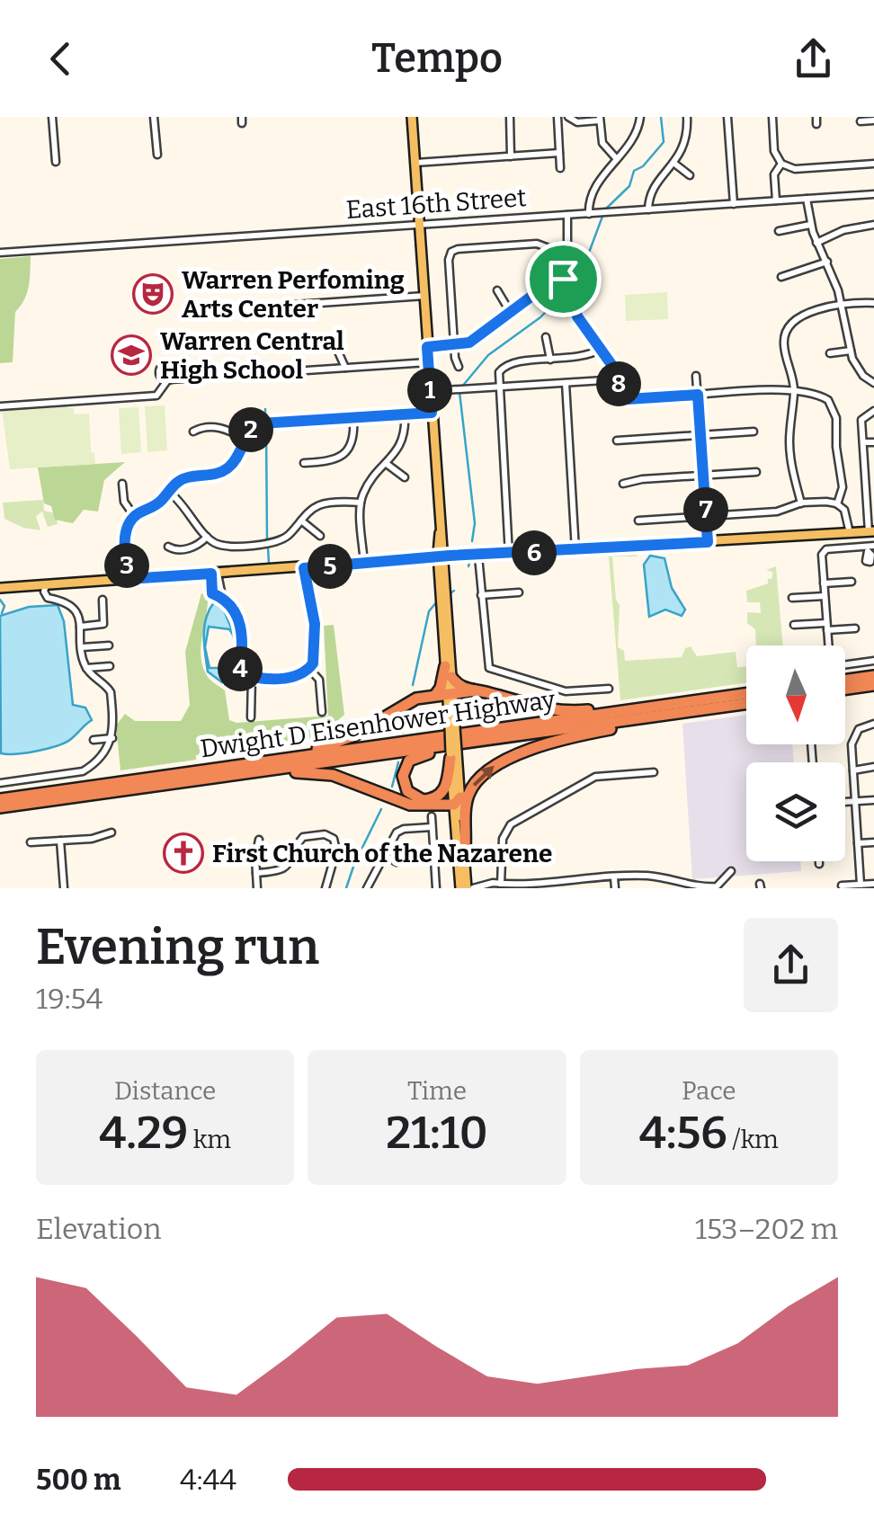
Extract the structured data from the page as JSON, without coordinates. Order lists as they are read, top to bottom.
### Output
{
  "streets": {
    "highway": ["Dwight D Eisenhower Highway"],
    "street": ["East 16th Street"]
  },
  "places": {
    "theatre": ["Warren Perfoming Arts Center"],
    "school or university": ["Warren Central High School"],
    "church": ["First Church of the Nazarene"]
  },
  "north": "bottom",
  "page": {
    "header": "Tempo",
    "pins": [
      "8",
      "1",
      "2",
      "7",
      "6",
      "3",
      "5",
      "4"
    ],
    "heading": ["Evening run", "19:54"],
    "stats": [
      ["Distance", "4.29 km"],
      ["Time", "21:10"],
      ["Pace", "4:56 /km"]
    ],
    "chart": ["Elevation", "153–202 m"],
    "list": [
      {
        "name": "500 m",
        "note": "4:44"
      }
    ]
  }
}
